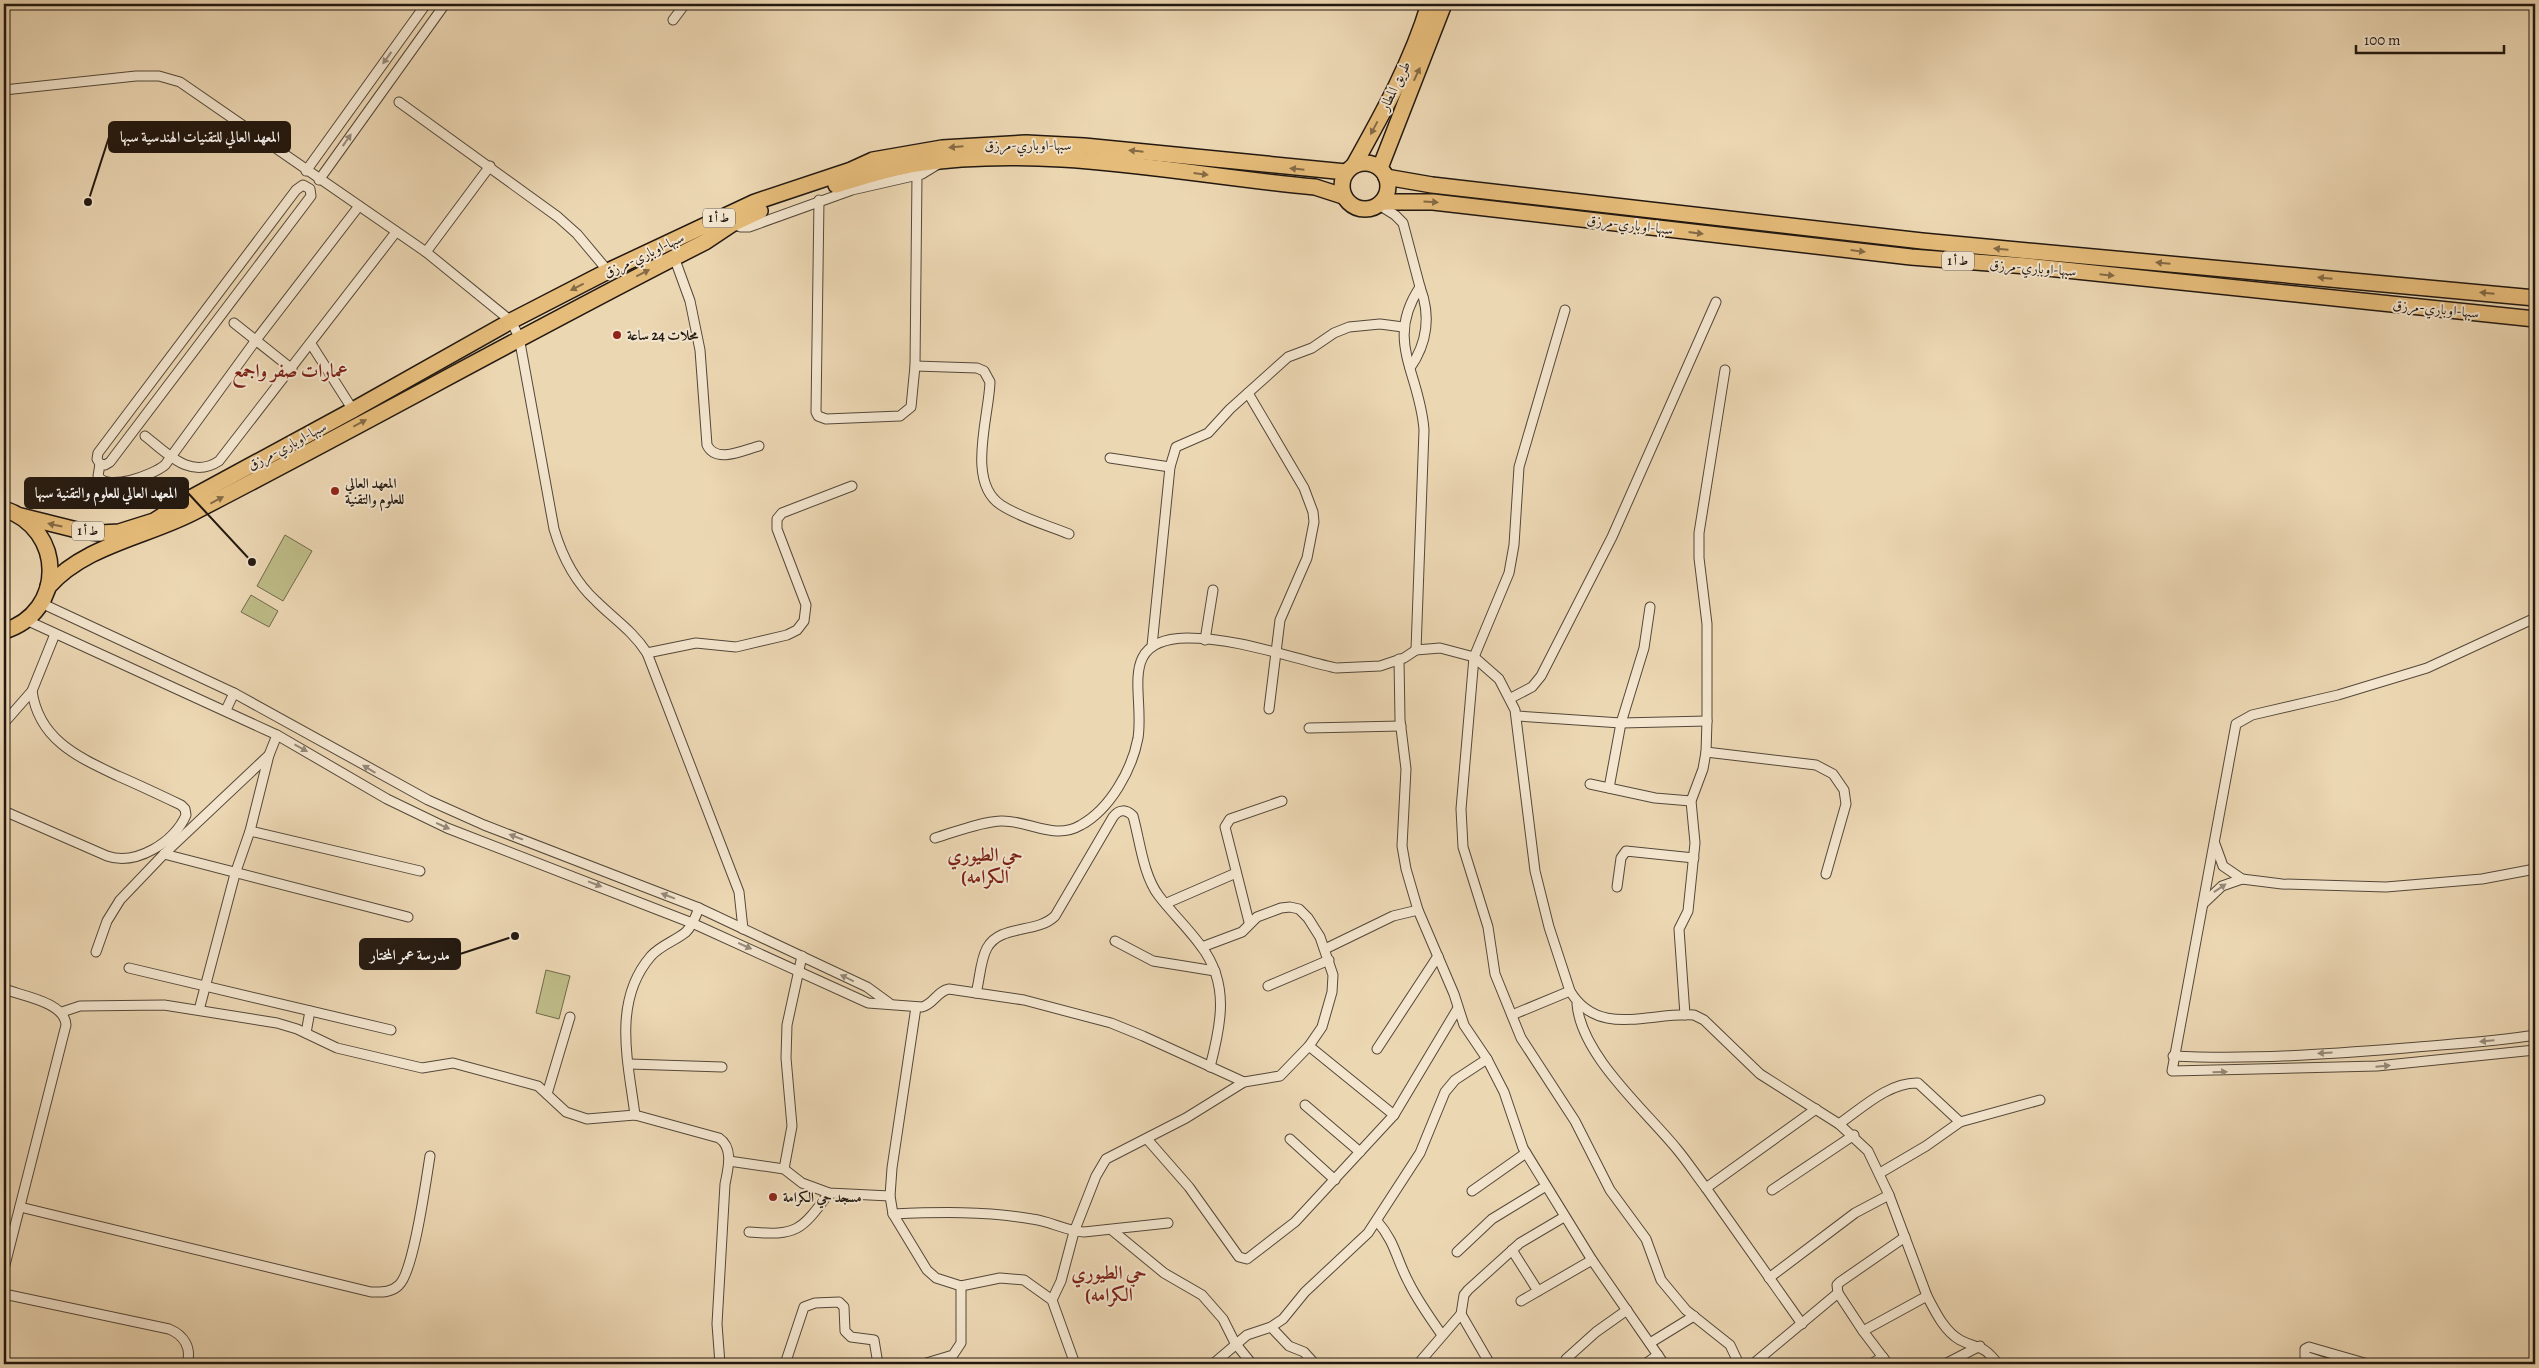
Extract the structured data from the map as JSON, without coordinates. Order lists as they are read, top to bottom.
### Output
{
  "streets": {
    "main road": ["طريق المطار", "سبها-اوباري-مرزق", "ط أ 1"]
  },
  "crossings": [
    ["طريق المطار", "سبها-اوباري-مرزق"]
  ],
  "districts": ["عمارات صفر واجمع", "حي الطيوري (الكرامه", "حي الطيوري (الكرامه"],
  "places": [
    "المعهد العالي للتقنيات الهندسية سبها",
    "محلات 24 ساعة",
    "المعهد العالي للعلوم والتقنية",
    "المعهد العالي للعلوم والتقنية سبها",
    "مدرسة عمر المختار",
    "مسجد حي الكرامة"
  ],
  "scale_bar": "100 m"
}
